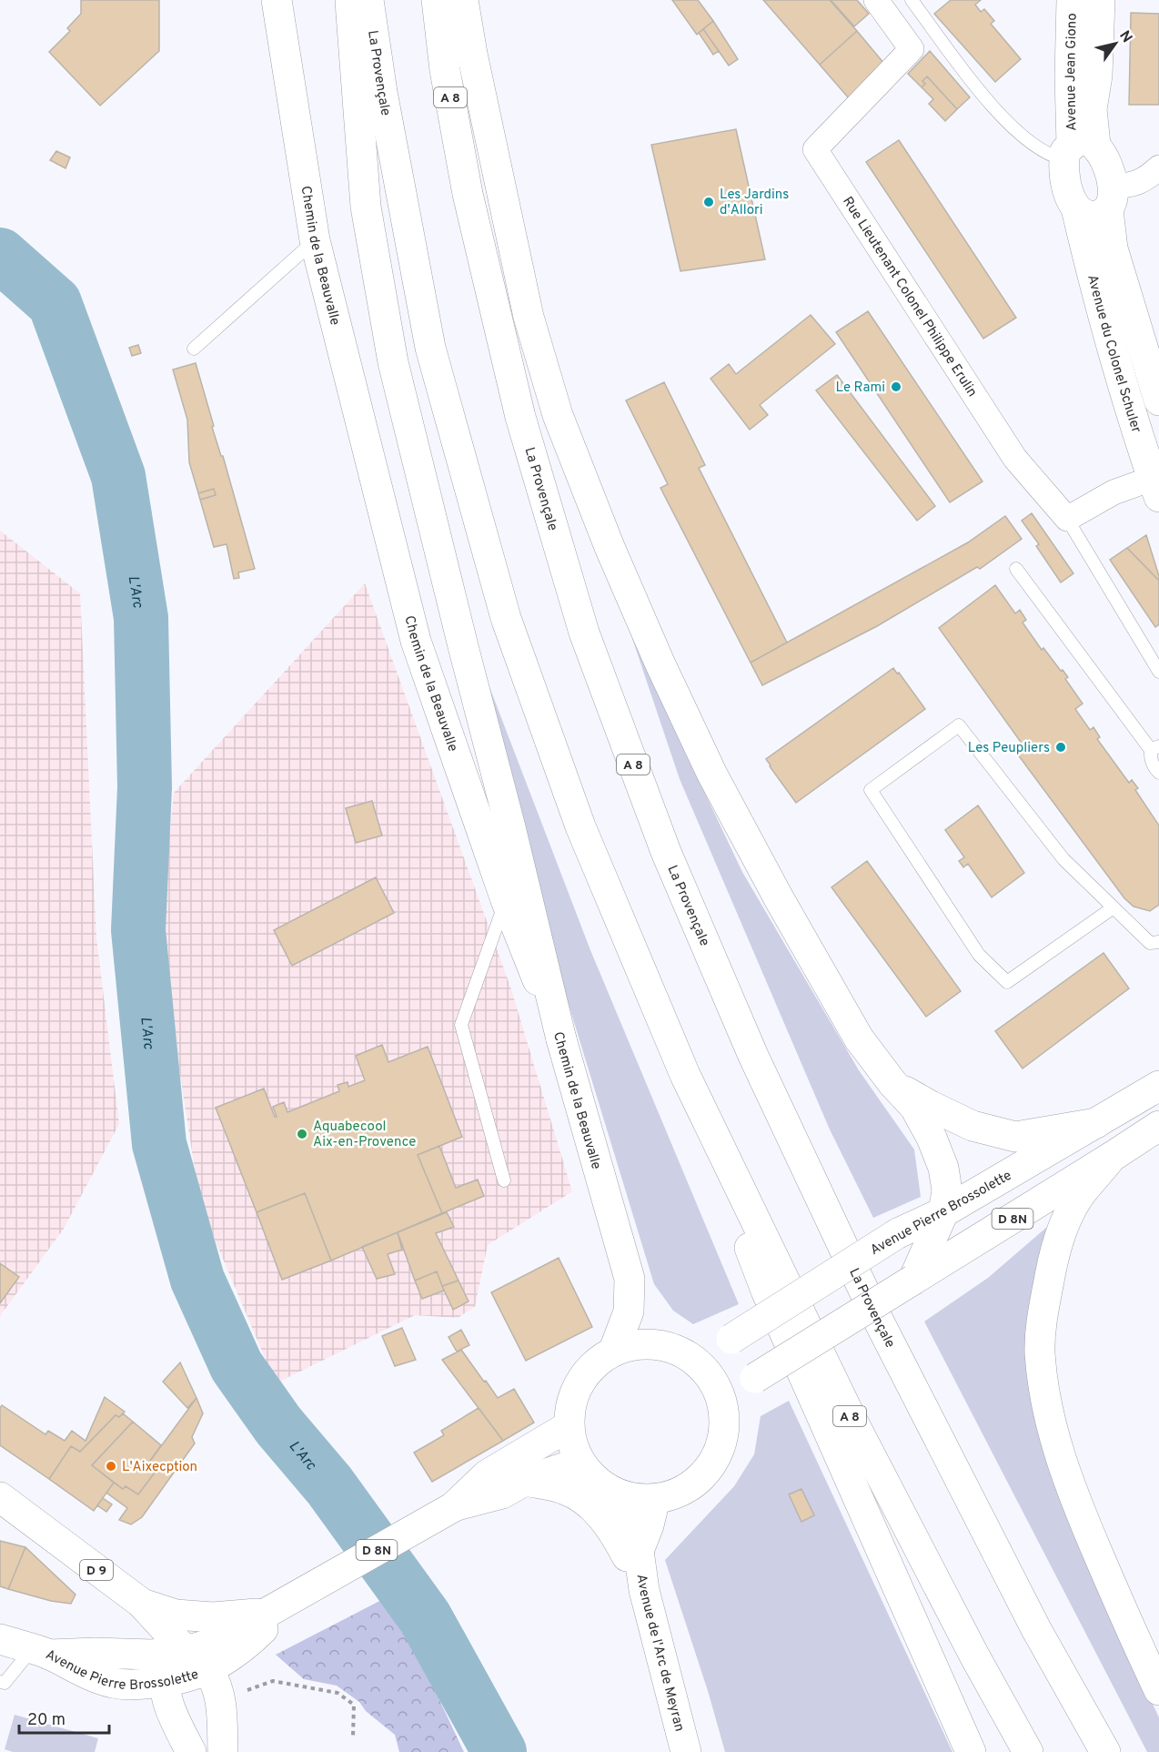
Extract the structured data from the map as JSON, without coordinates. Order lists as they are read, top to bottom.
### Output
{
  "streets": {
    "main road": [
      "La Provençale",
      "Avenue Jean Giono",
      "A 8",
      "Chemin de la Beauvalle",
      "Avenue du Colonel Schuler",
      "Avenue Pierre Brossolette",
      "D 8N",
      "D 9",
      "Avenue de l'Arc de Meyran"
    ],
    "street": ["Rue Lieutenant Colonel Philippe Erulin"]
  },
  "crossings": [
    ["Avenue Jean Giono", "Avenue du Colonel Schuler"],
    ["Chemin de la Beauvalle", "Avenue Pierre Brossolette"],
    ["Chemin de la Beauvalle", "D 8N"],
    ["Chemin de la Beauvalle", "Avenue de l'Arc de Meyran"],
    ["Avenue Pierre Brossolette", "D 8N"],
    ["Avenue Pierre Brossolette", "D 9"],
    ["Avenue Pierre Brossolette", "Avenue de l'Arc de Meyran"],
    ["D 8N", "Avenue de l'Arc de Meyran"]
  ],
  "water": ["L'Arc"],
  "places": [
    "Les Jardins d'Allori",
    "Le Rami",
    "Les Peupliers",
    "Aquabecool Aix-en-Provence",
    "L'Aixecption"
  ],
  "scale_bar": "20 m",
  "north": "top right"
}
